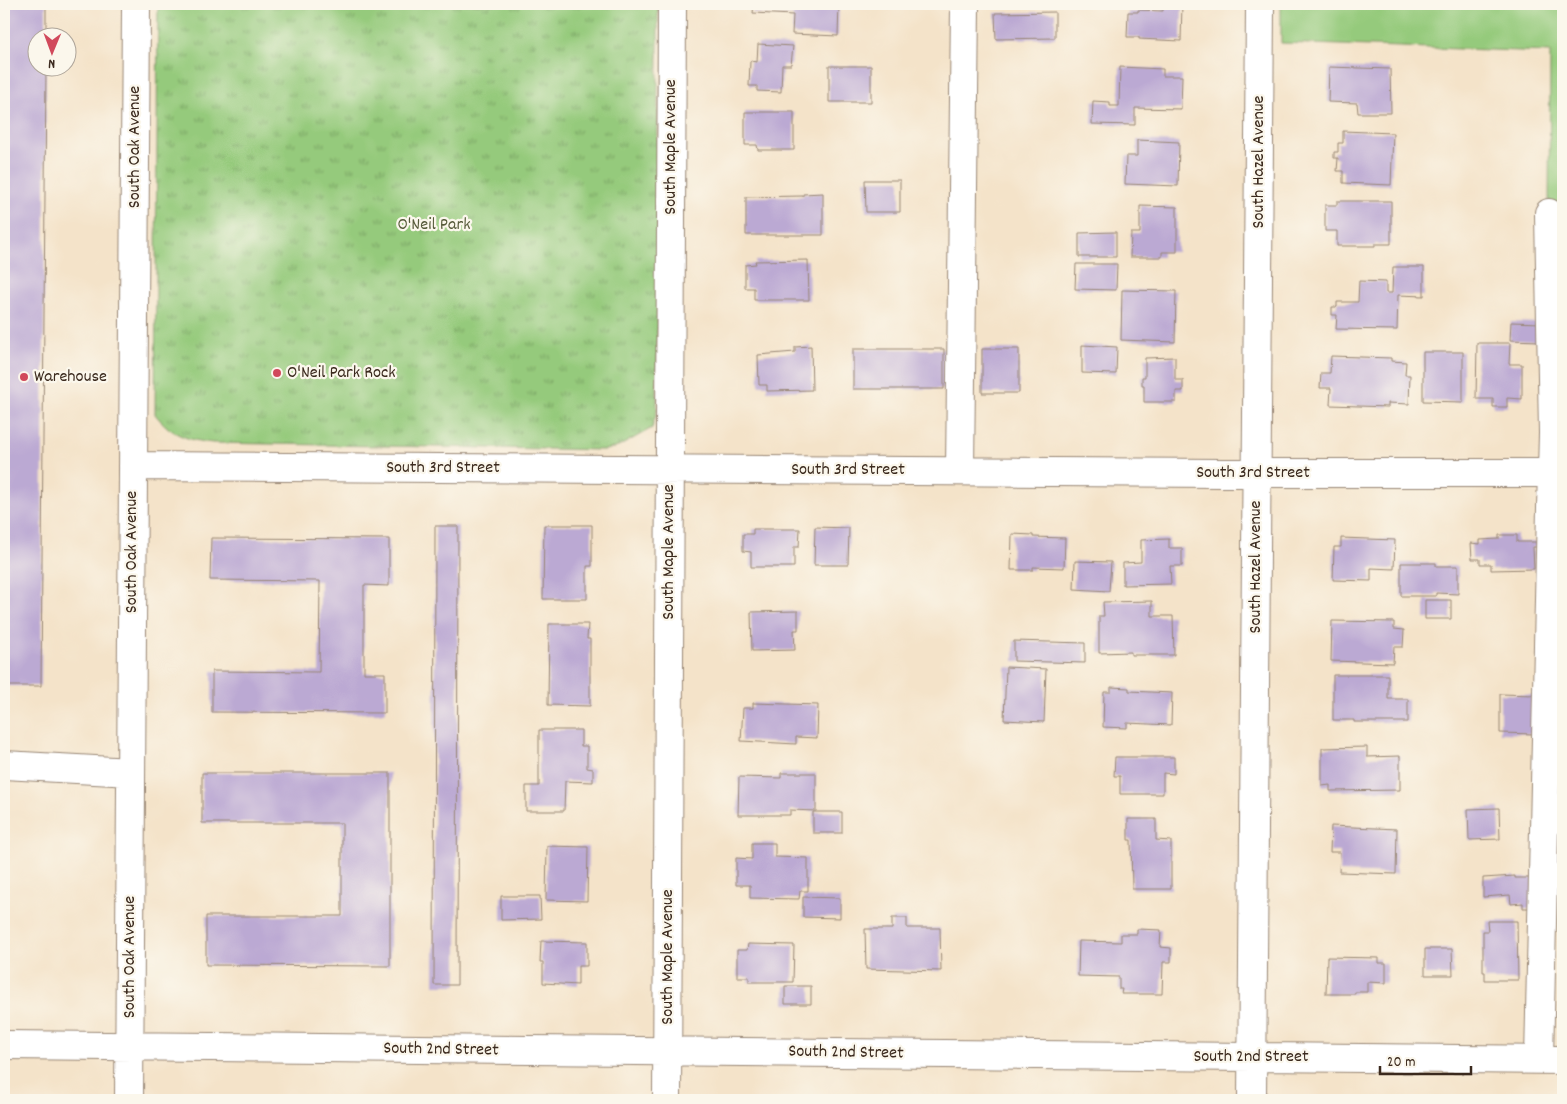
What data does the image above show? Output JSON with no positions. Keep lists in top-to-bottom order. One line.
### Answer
{"streets":{"street":["South Oak Avenue","South Maple Avenue","South Hazel Avenue","South 3rd Street","South 2nd Street"]},"crossings":[["South Oak Avenue","South 3rd Street"],["South Oak Avenue","South 2nd Street"],["South Maple Avenue","South 3rd Street"],["South Maple Avenue","South 2nd Street"],["South Hazel Avenue","South 3rd Street"],["South Hazel Avenue","South 2nd Street"]],"parks":["O'Neil Park"],"places":["O'Neil Park Rock","Warehouse"],"scale_bar":"20 m","north":"bottom"}
